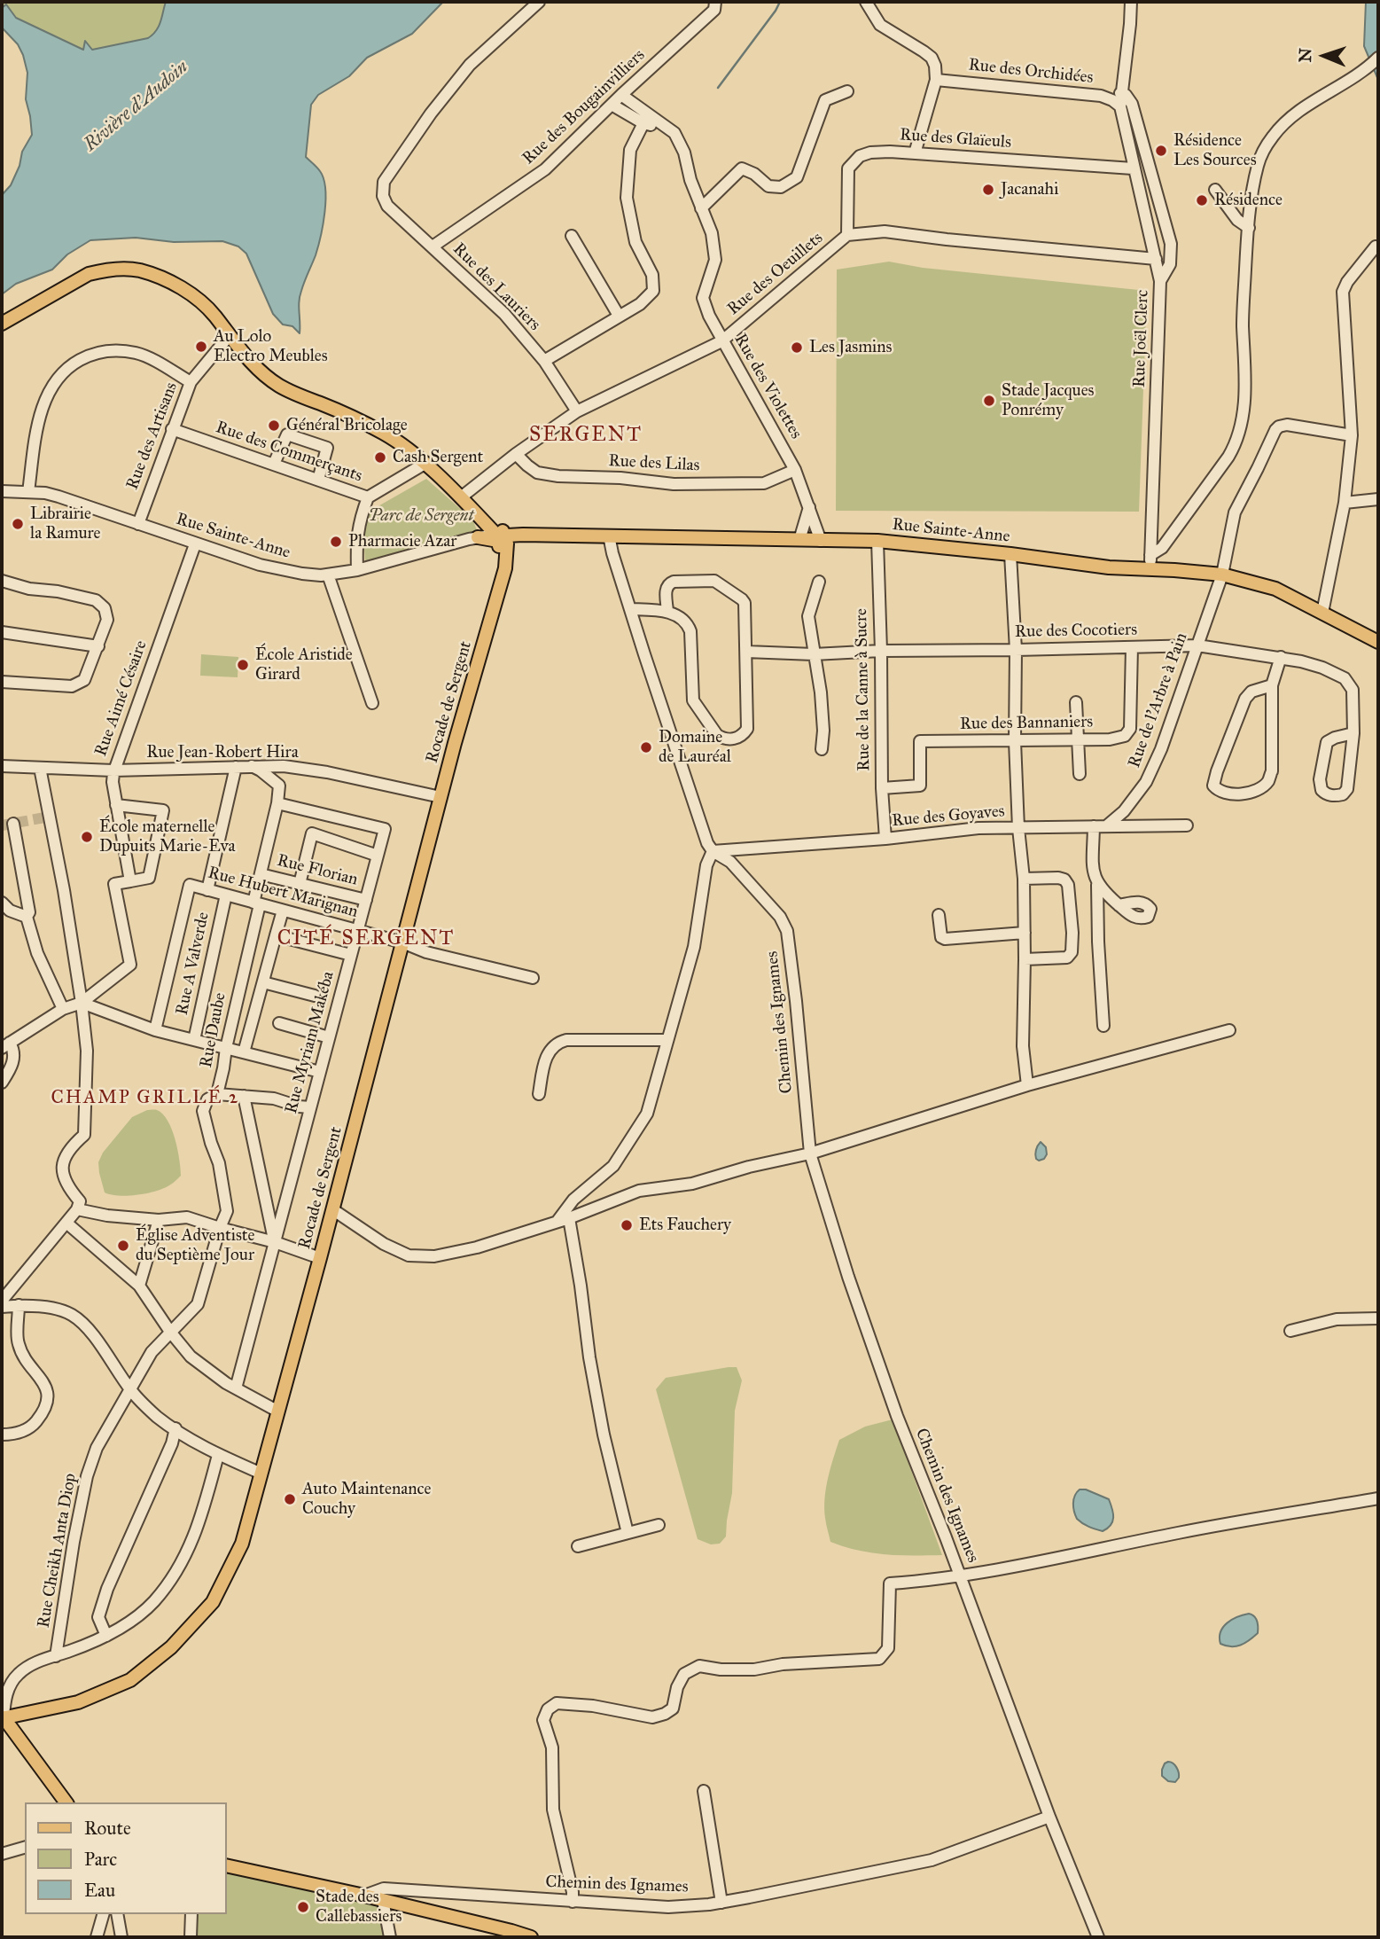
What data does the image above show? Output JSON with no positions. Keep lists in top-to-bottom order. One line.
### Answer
{"streets":{"main road":["Rue Sainte-Anne","Rocade de Sergent"],"street":["Rue des Orchidées","Rue des Bougainvilliers","Rue des Glaïeuls","Rue des Oeuillets","Rue des Lauriers","Rue Joël Clerc","Rue des Violettes","Rue des Artisans","Rue des Commerçants","Rue des Lilas","Rue des Cocotiers","Rue de la Canne à Sucre","Rue Aimé Césaire","Rue de l'Arbre à Pain","Rue des Bannaniers","Rue Jean-Robert Hira","Rue des Goyaves","Rue Florian","Rue Hubert Marignan","Rue A Valverde","Chemin des Ignames","Rue Daube","Rue Myriam Makéba","Rue Cheikh Anta Diop"]},"crossings":[["Rue des Orchidées","Rue Joël Clerc"],["Rue des Bougainvilliers","Rue des Lauriers"],["Rue des Bougainvilliers","Rue des Violettes"],["Rue des Glaïeuls","Rue des Oeuillets"],["Rue des Glaïeuls","Rue Joël Clerc"],["Rue des Oeuillets","Rue des Lauriers"],["Rue des Oeuillets","Rue Joël Clerc"],["Rue des Oeuillets","Rue des Violettes"],["Rue des Oeuillets","Rue des Lilas"],["Rue Joël Clerc","Rue Sainte-Anne"],["Rue des Violettes","Rue des Lilas"],["Rue des Violettes","Rue Sainte-Anne"],["Rue des Artisans","Rue des Commerçants"],["Rue des Artisans","Rue Sainte-Anne"],["Rue Sainte-Anne","Rue de la Canne à Sucre"],["Rue Sainte-Anne","Rue Aimé Césaire"],["Rue Sainte-Anne","Rue de l'Arbre à Pain"],["Rue Sainte-Anne","Rocade de Sergent"],["Rue Sainte-Anne","Chemin des Ignames"],["Rue des Cocotiers","Rue de la Canne à Sucre"],["Rue des Cocotiers","Rue de l'Arbre à Pain"],["Rue des Cocotiers","Rue des Bannaniers"],["Rue de la Canne à Sucre","Rue des Bannaniers"],["Rue de la Canne à Sucre","Rue des Goyaves"],["Rue Aimé Césaire","Rue Jean-Robert Hira"],["Rue de l'Arbre à Pain","Rue des Goyaves"],["Rocade de Sergent","Rue Jean-Robert Hira"],["Rocade de Sergent","Rue Hubert Marignan"],["Rue des Goyaves","Chemin des Ignames"],["Rue Florian","Rue Daube"],["Rue Florian","Rue Myriam Makéba"],["Rue Hubert Marignan","Rue A Valverde"],["Rue Hubert Marignan","Rue Daube"],["Rue Hubert Marignan","Rue Myriam Makéba"],["Rue Daube","Rue Myriam Makéba"],["Rue Daube","Rue Cheikh Anta Diop"]],"districts":["SERGENT","CITÉ SERGENT","CHAMP GRILLÉ 2"],"water":["Rivière d'Audoin"],"parks":["Parc de Sergent"],"places":["Résidence Les Sources","Jacanahi","Résidence","Au Lolo Electro Meubles","Les Jasmins","Stade Jacques Ponrémy","Général Bricolage","Cash Sergent","Librairie la Ramure","Pharmacie Azar","École Aristide Girard","Domaine de Lauréal","École maternelle Dupuits Marie-Eva","Ets Fauchery","Église Adventiste du Septième Jour","Auto Maintenance Couchy","Stade des Callebassiers"],"legend":["Route","Parc","Eau"],"north":"left"}
